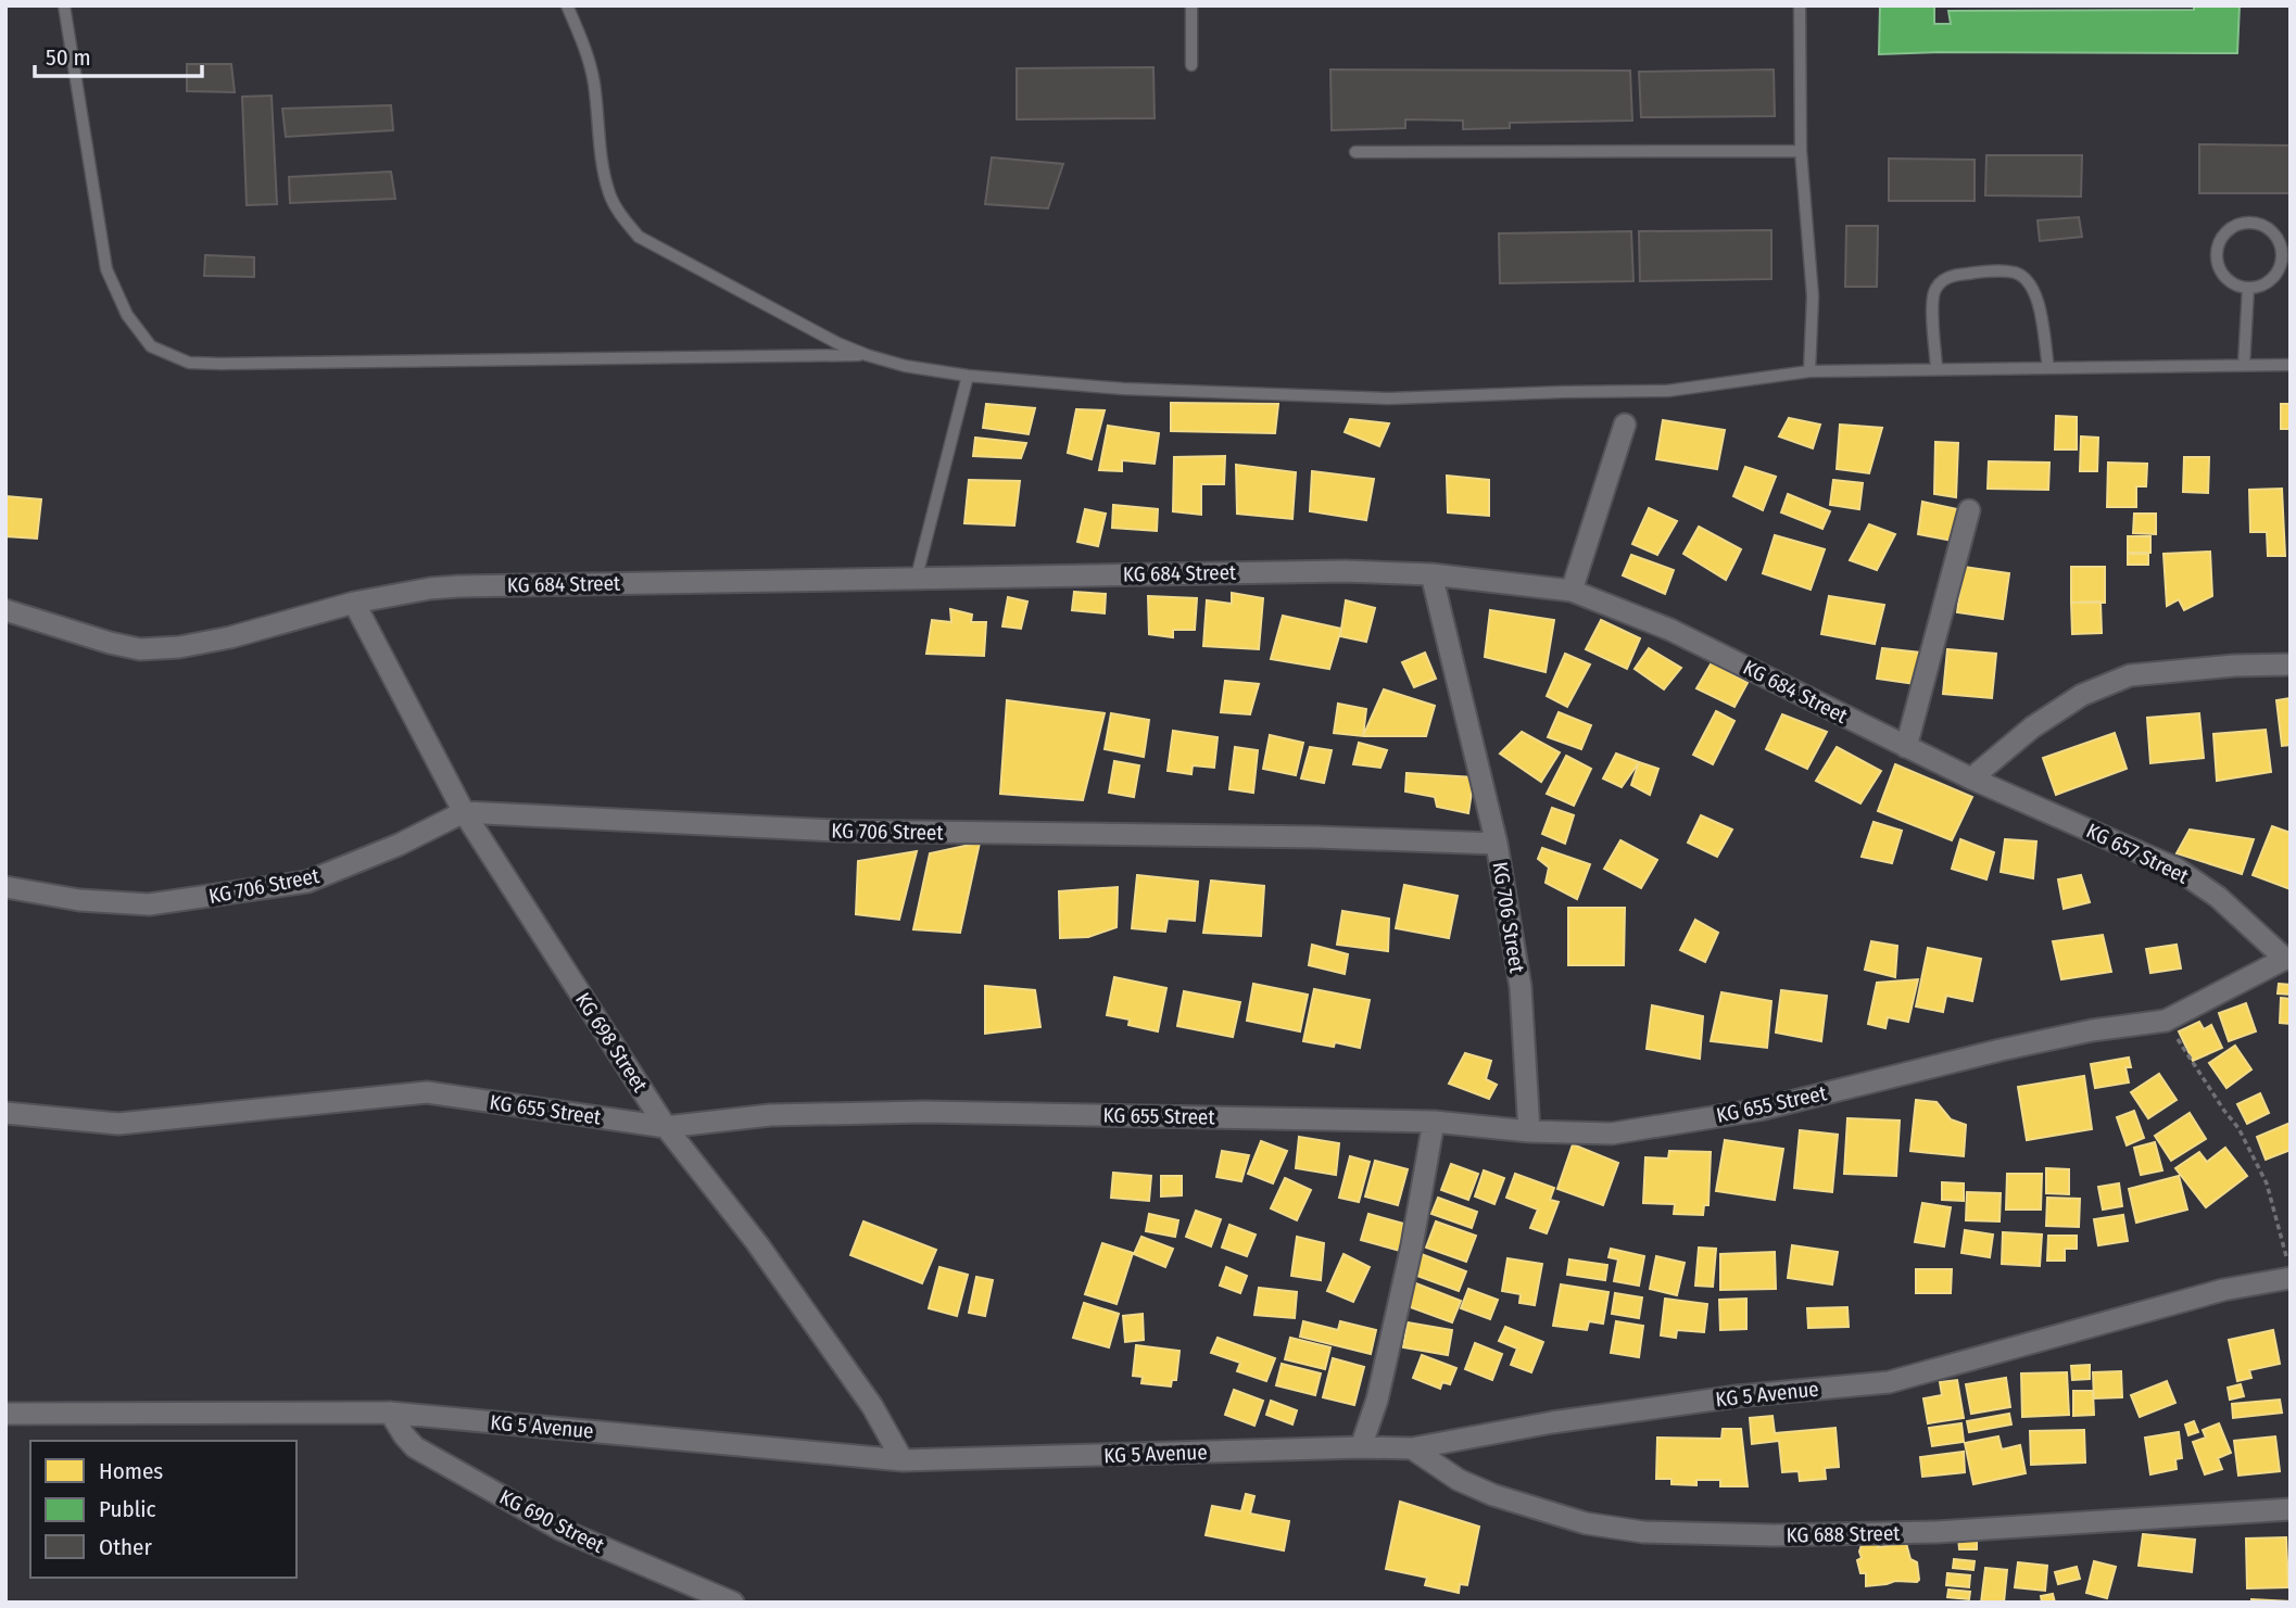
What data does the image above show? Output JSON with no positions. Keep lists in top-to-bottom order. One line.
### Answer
{"streets":{"street":["KG 684 Street","KG 706 Street","KG 657 Street","KG 698 Street","KG 655 Street","KG 5 Avenue","KG 690 Street","KG 688 Street"]},"crossings":[["KG 684 Street","KG 657 Street"],["KG 684 Street","KG 698 Street"],["KG 706 Street","KG 698 Street"],["KG 706 Street","KG 655 Street"],["KG 657 Street","KG 655 Street"],["KG 698 Street","KG 655 Street"],["KG 698 Street","KG 5 Avenue"],["KG 5 Avenue","KG 690 Street"],["KG 5 Avenue","KG 688 Street"]],"legend":["Homes","Public","Other"],"scale_bar":"50 m"}
